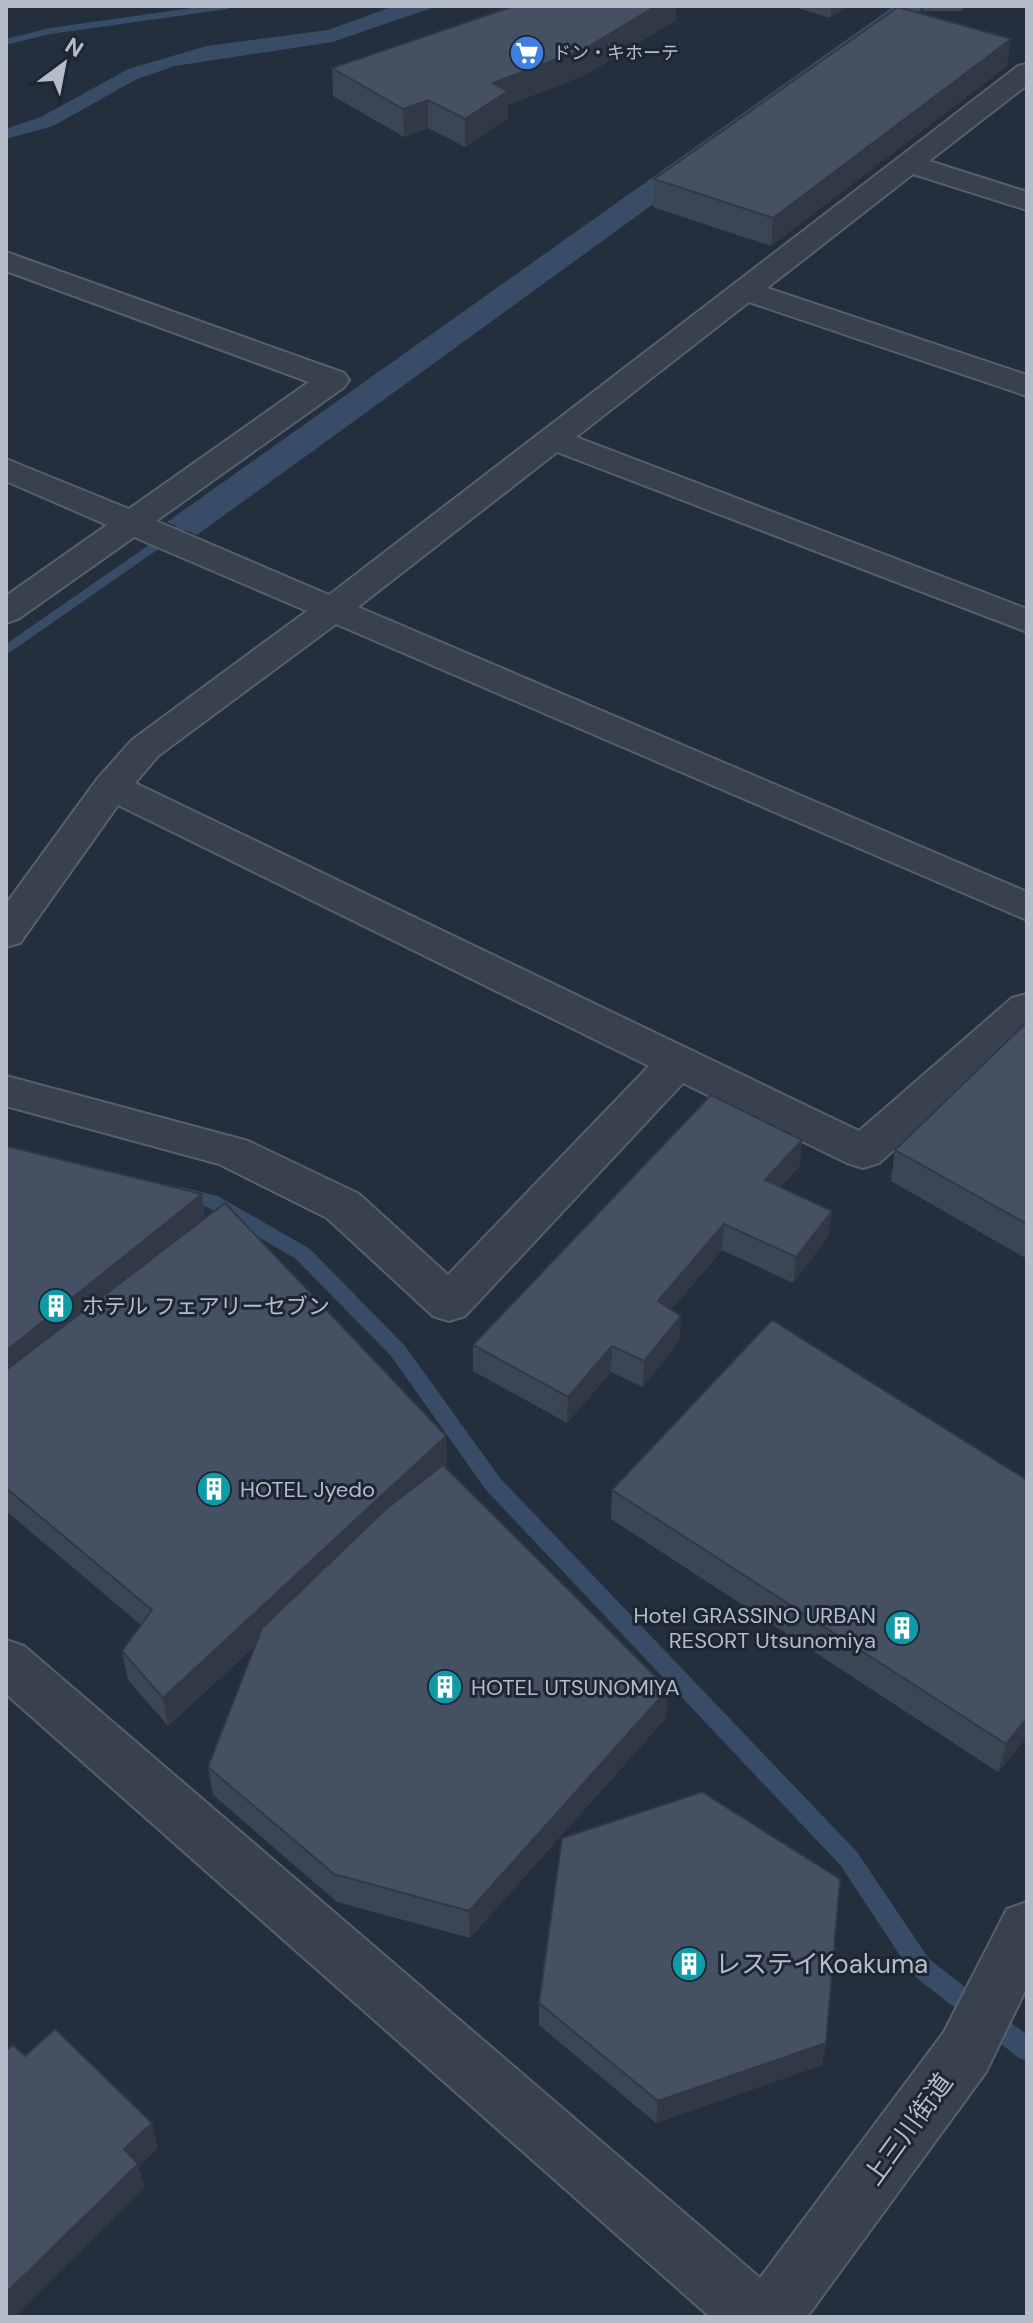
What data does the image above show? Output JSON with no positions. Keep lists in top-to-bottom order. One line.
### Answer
{"streets":{"street":["上三川街道"]},"places":{"supermarket":["ドン・キホーテ"],"building":["ホテル フェアリーセブン","HOTEL Jyedo","Hotel GRASSINO URBAN RESORT Utsunomiya","HOTEL UTSUNOMIYA","レステイKoakuma"]},"north":"top right"}
